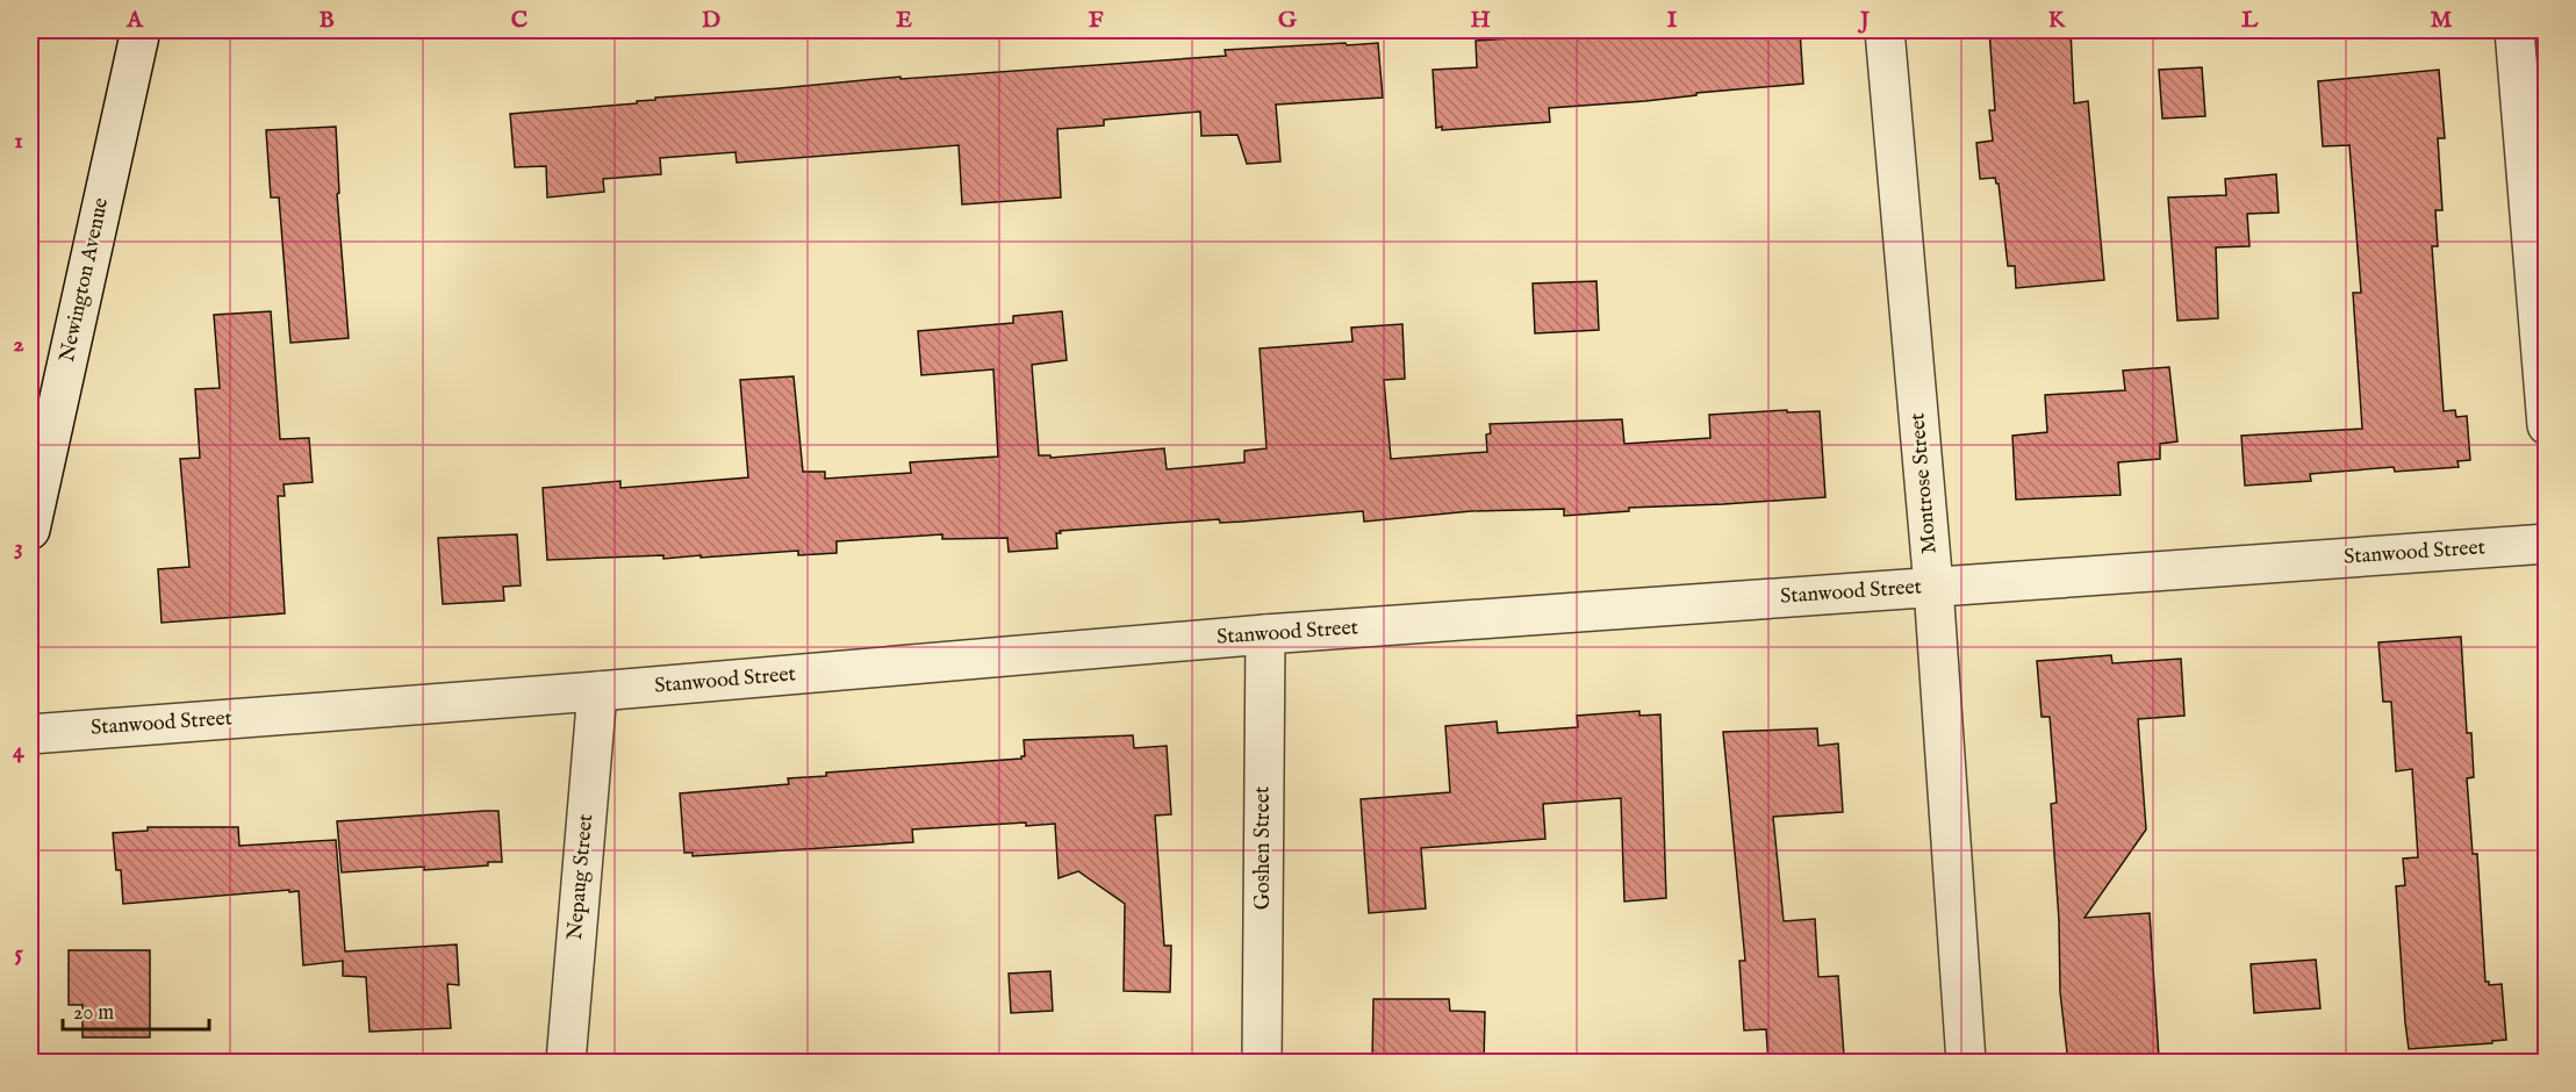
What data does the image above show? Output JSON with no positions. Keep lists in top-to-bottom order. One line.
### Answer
{"streets":{"street":["Newington Avenue","Montrose Street","Stanwood Street","Goshen Street","Nepaug Street"]},"crossings":[["Montrose Street","Stanwood Street"],["Stanwood Street","Goshen Street"],["Stanwood Street","Nepaug Street"]],"scale_bar":"20 m","grid":{"columns":["A","B","C","D","E","F","G","H","I","J","K","L","M"],"rows":["1","2","3","4","5"]}}
